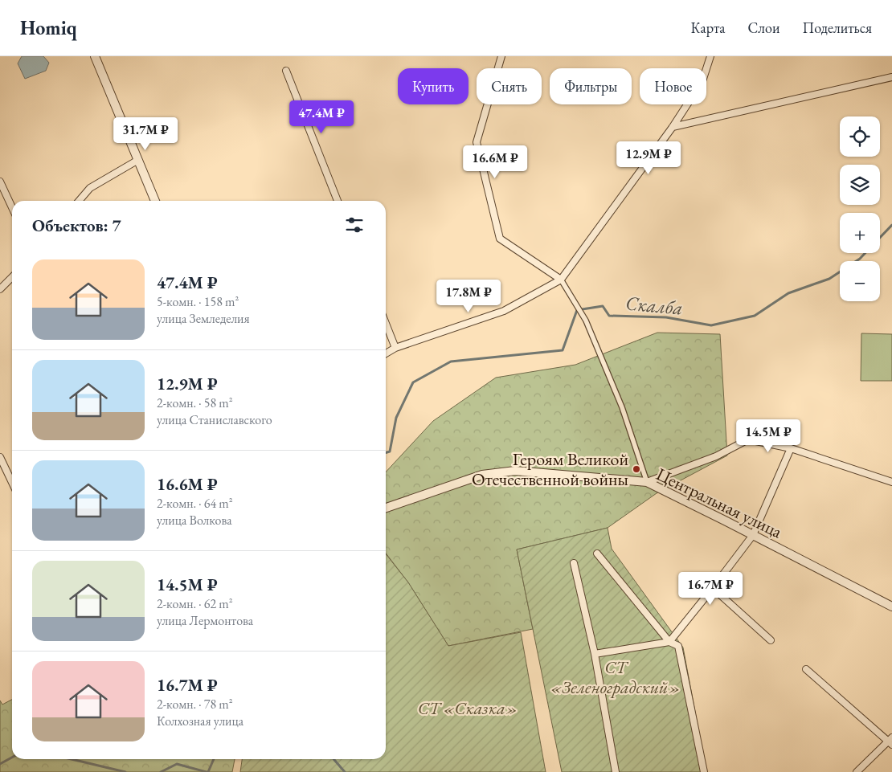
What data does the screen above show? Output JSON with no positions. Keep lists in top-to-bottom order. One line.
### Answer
{"streets":{"street":["Центральная улица"]},"water":["Скалба"],"parks":["СТ «Зеленоградский»","СТ «Сказка»"],"places":["Героям Великой Отечественной войны"],"page":{"header":"Homiq","nav":["Карта","Слои","Поделиться"],"chip":["Купить","Снять","Фильтры","Новое"],"price":["47.4M ₽","31.7M ₽","12.9M ₽","16.6M ₽","17.8M ₽","14.5M ₽","16.7M ₽"],"map_buttons":["+","−"],"heading":"Объектов: 7","list":[{"name":"47.4M ₽","note":"5-комн. · 158 m² · улица Земледелия"},{"name":"12.9M ₽","note":"2-комн. · 58 m² · улица Станиславского"},{"name":"16.6M ₽","note":"2-комн. · 64 m² · улица Волкова"},{"name":"14.5M ₽","note":"2-комн. · 62 m² · улица Лермонтова"},{"name":"16.7M ₽","note":"2-комн. · 78 m² · Колхозная улица"}]}}
